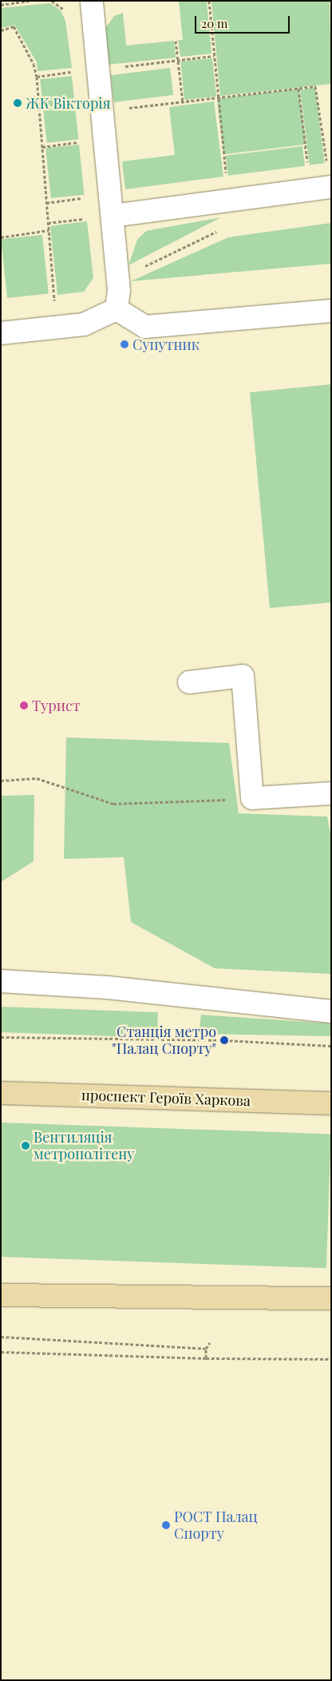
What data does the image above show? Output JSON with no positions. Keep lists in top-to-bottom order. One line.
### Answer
{"streets":{"main road":["проспект Героїв Харкова"]},"places":["ЖК Вікторія","Супутник","Турист","Станція метро \"Палац Спорту\"","Вентиляція метрополітену","РОСТ Палац Спорту"],"scale_bar":"20 m"}
